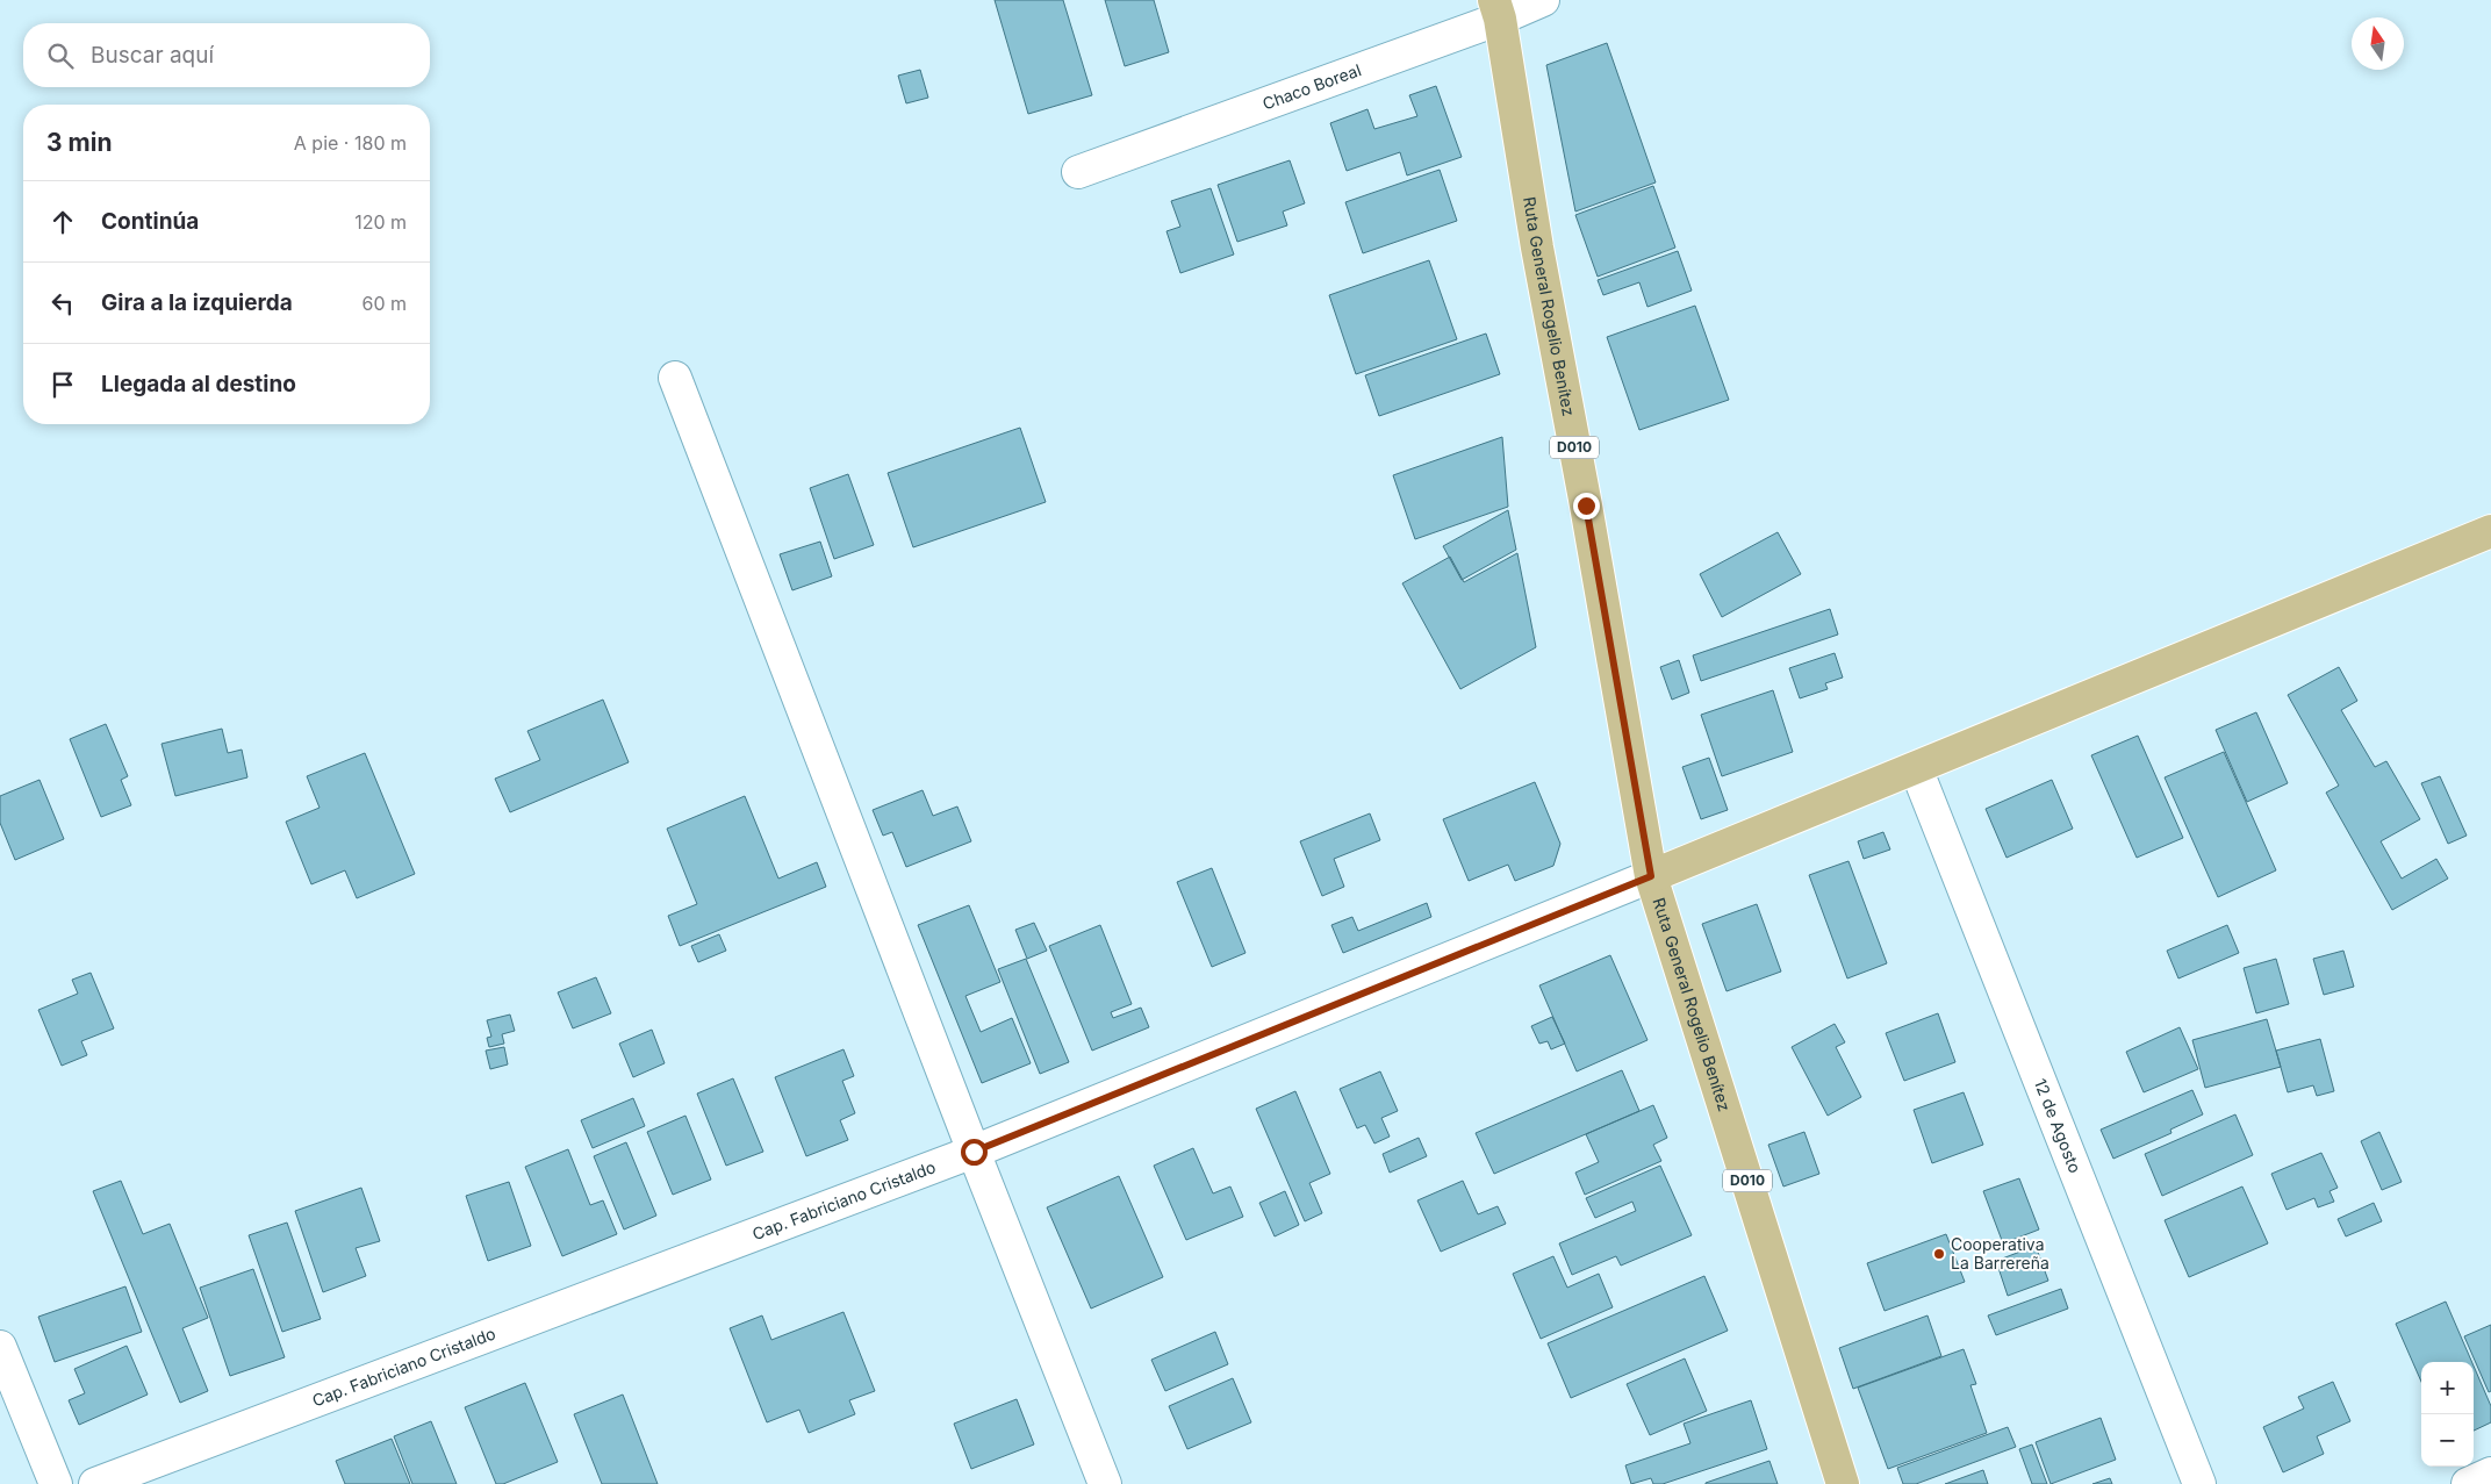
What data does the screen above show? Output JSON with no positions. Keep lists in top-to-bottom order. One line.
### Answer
{"streets":{"main road":["Ruta General Rogelio Benítez","D010"],"street":["Chaco Boreal","12 de Agosto","Cap. Fabriciano Cristaldo"]},"crossings":[["Chaco Boreal","Ruta General Rogelio Benítez"],["Ruta General Rogelio Benítez","Cap. Fabriciano Cristaldo"]],"places":["Cooperativa La Barrereña"],"north":"top","page":{"search":"Buscar aquí","heading":["3 min","A pie · 180 m"],"list":[["Continúa","120 m"],["Gira a la izquierda","60 m"],"Llegada al destino"],"map_buttons":["+","−"]}}
